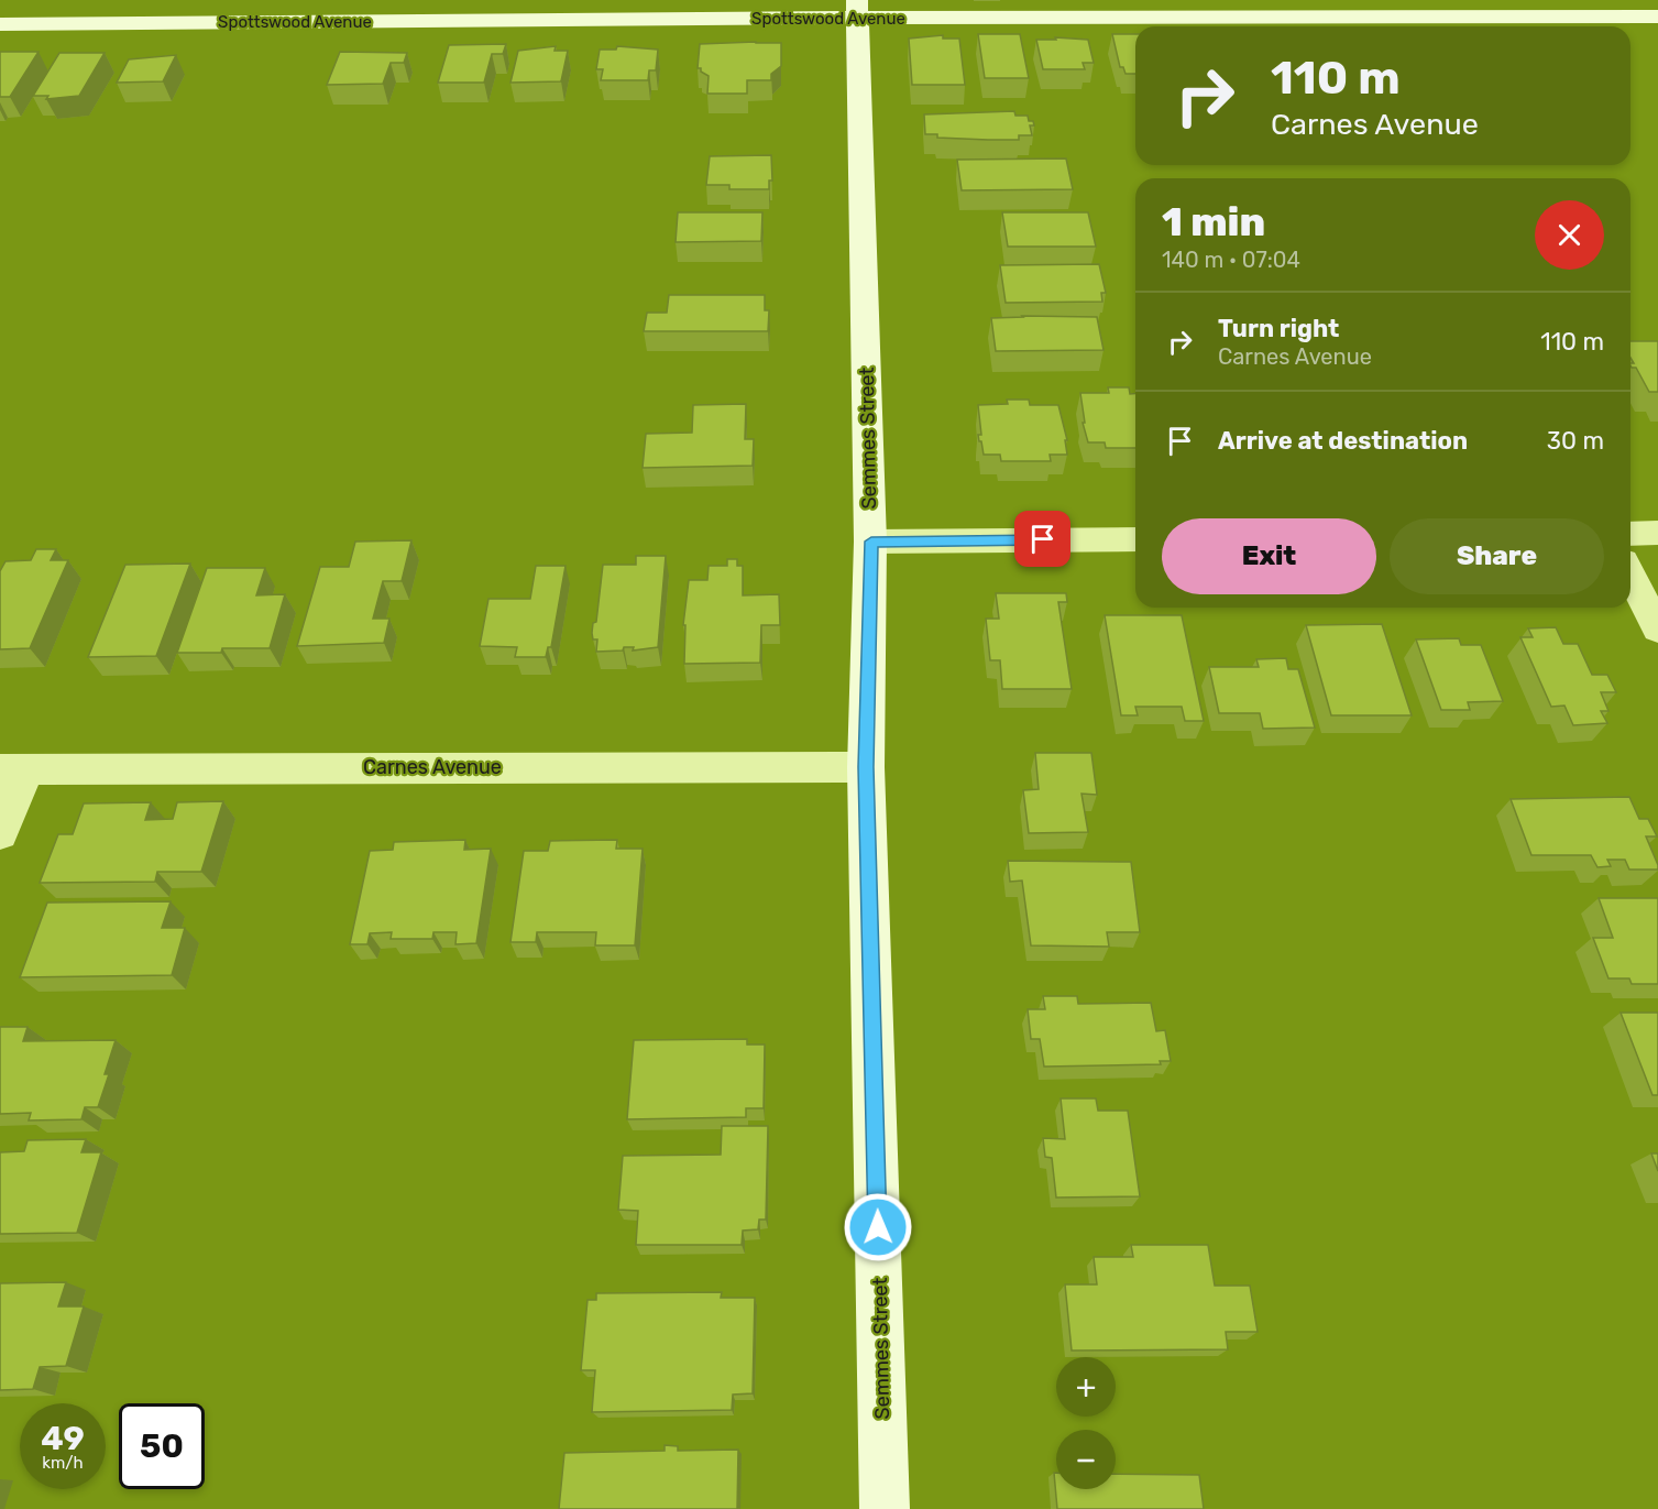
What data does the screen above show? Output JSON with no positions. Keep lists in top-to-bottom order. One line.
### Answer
{"streets":{"street":["Spottswood Avenue","Semmes Street","Carnes Avenue"]},"crossings":[["Spottswood Avenue","Semmes Street"],["Semmes Street","Carnes Avenue"]],"page":{"turn":["110 m","Carnes Avenue"],"heading":["1 min","140 m · 07:04"],"list":[{"name":"Turn right","note":"Carnes Avenue","value":"110 m"},{"name":"Arrive at destination","value":"30 m"}],"buttons":["Exit","Share"],"map_buttons":["+","−"],"speed":"49 km/h","limit":"50"}}
